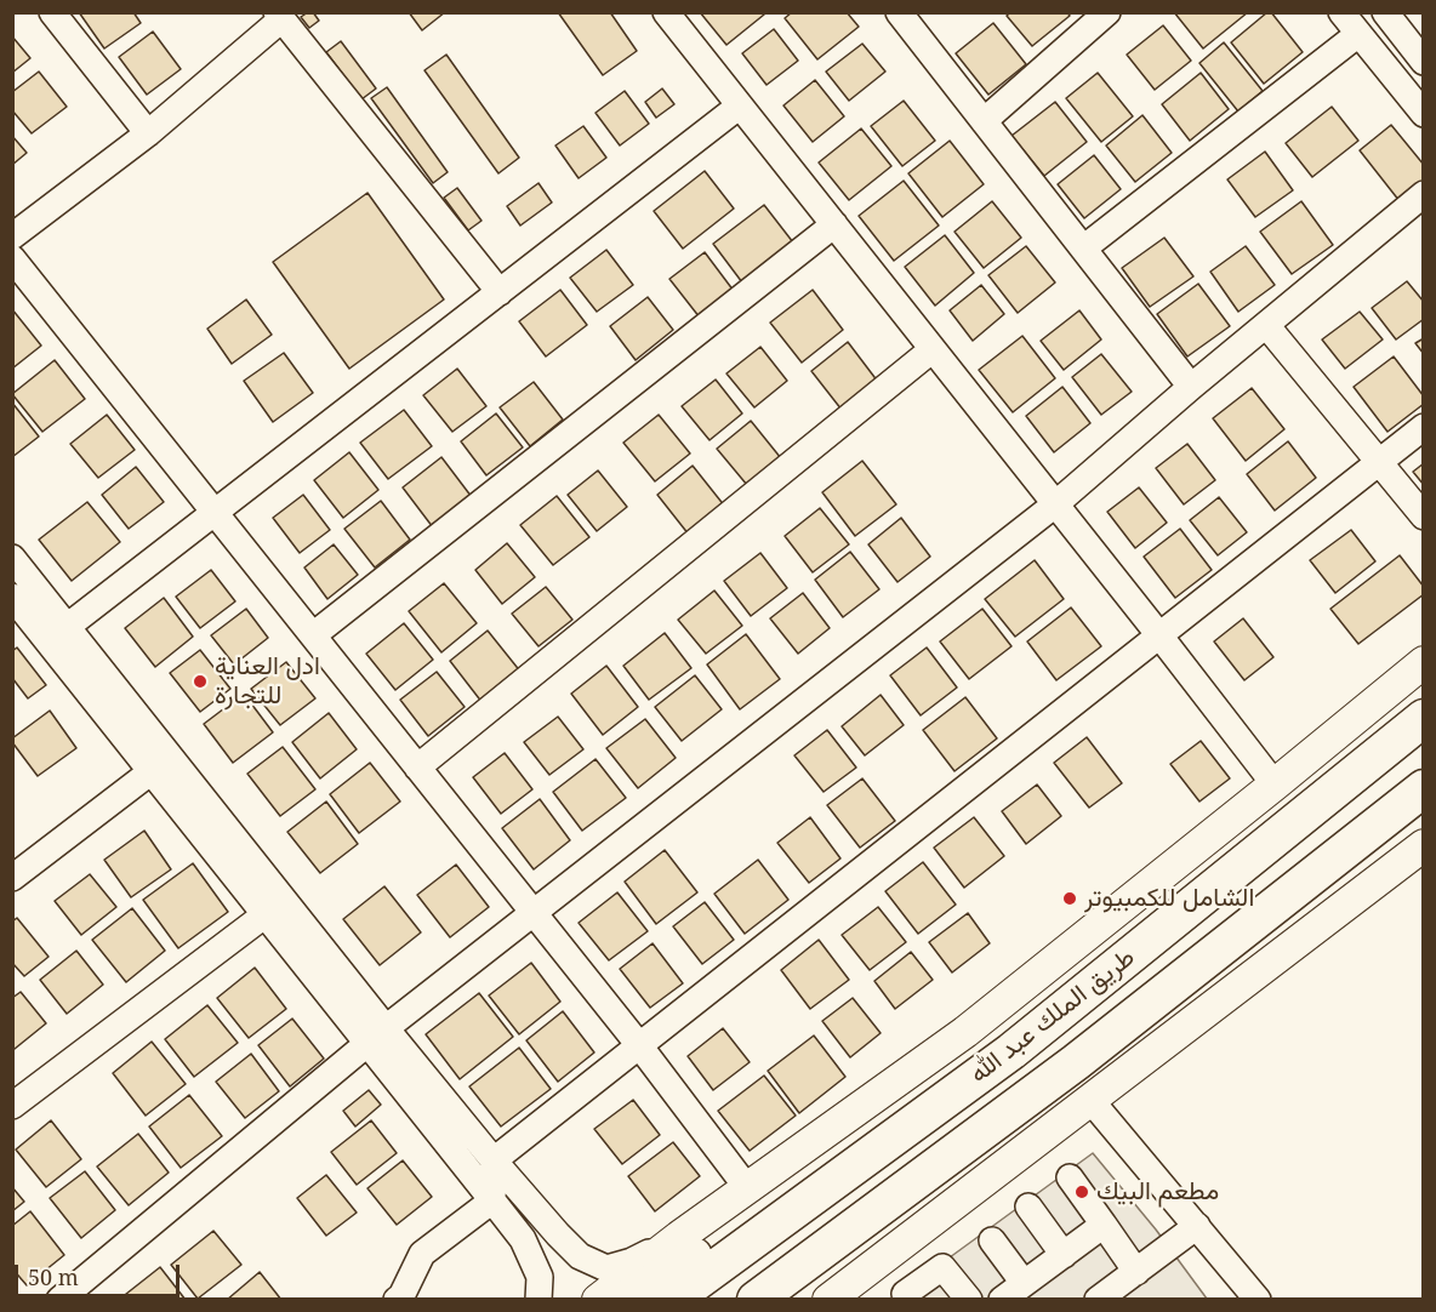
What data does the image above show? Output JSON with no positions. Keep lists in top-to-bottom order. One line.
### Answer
{"streets":{"highway":["طريق الملك عبد الله"]},"places":["ادل العناية للتجارة","الشامل للكمبيوتر","مطعم البيك"],"scale_bar":"50 m"}
